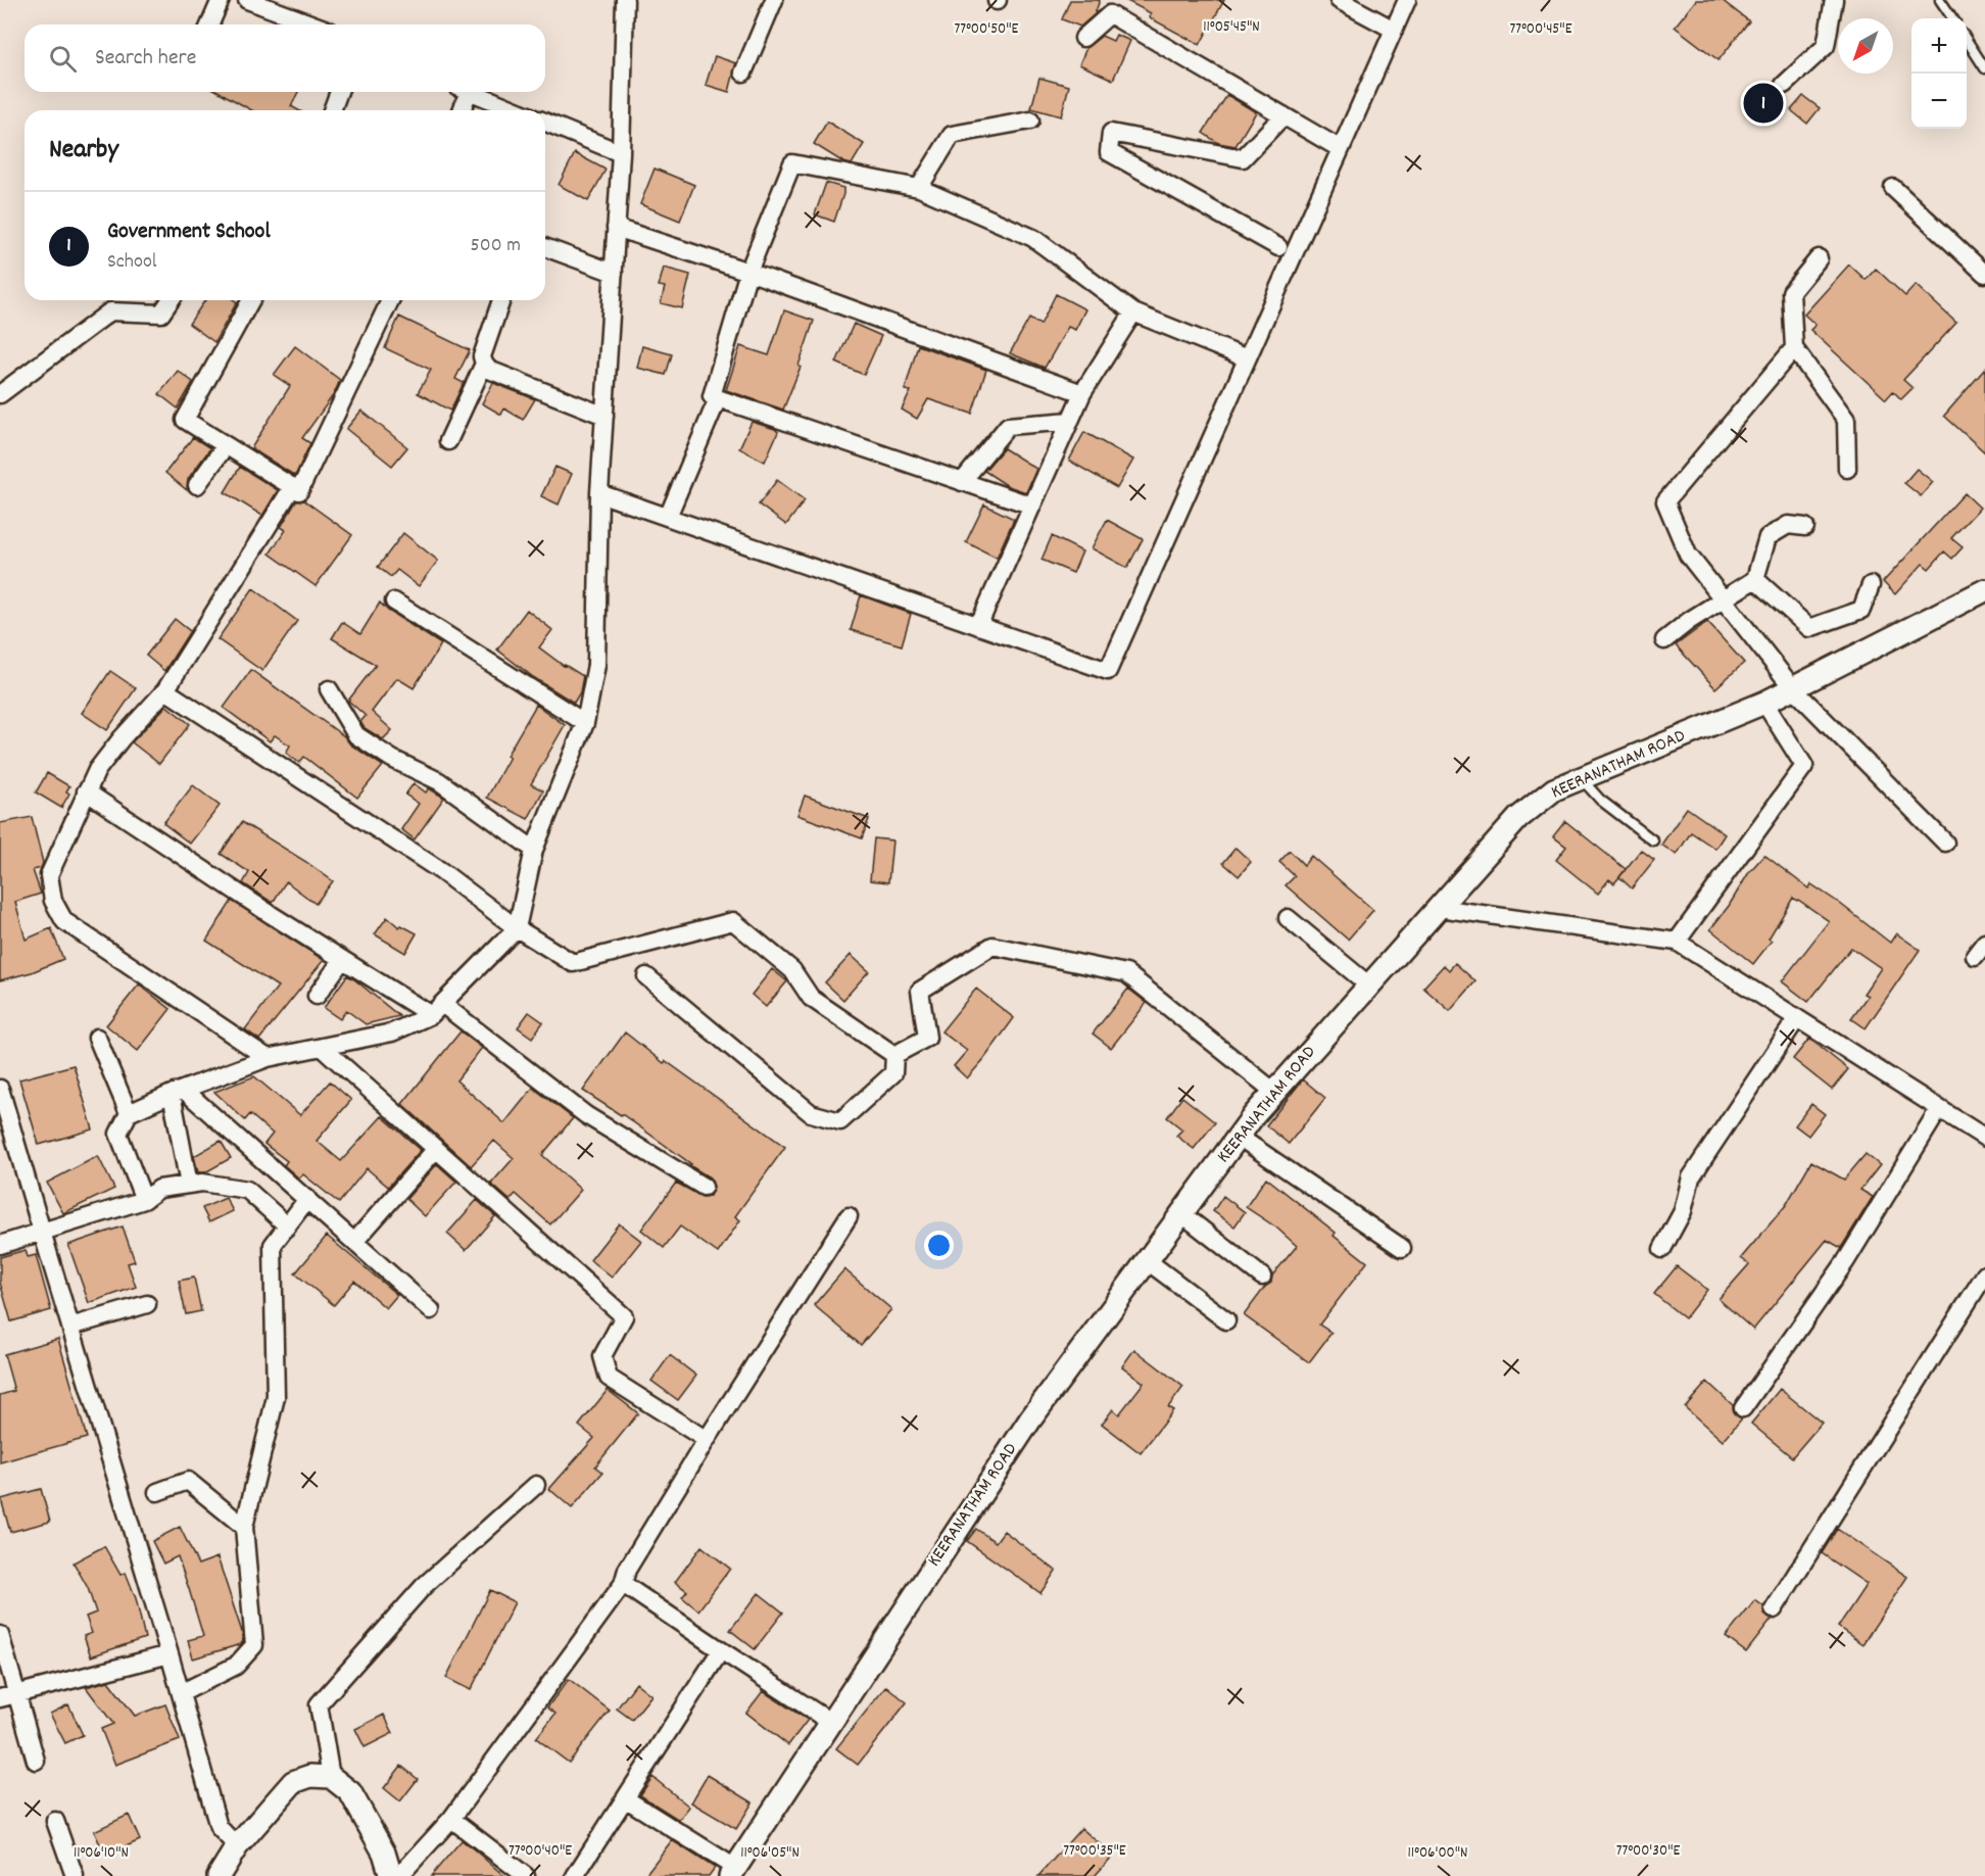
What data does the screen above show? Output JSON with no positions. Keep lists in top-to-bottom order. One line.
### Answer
{"streets":{"street":["KEERANATHAM ROAD"]},"north":"bottom left","page":{"map_buttons":["+","−"],"search":"Search here","pins":"1","heading":"Nearby","list":[{"mark":"1","name":"Government School","note":"School","value":"500 m"}]},"coordinates":["11°05'45\"N","77°00'50\"E","77°00'45\"E","77°00'40\"E","77°00'35\"E","77°00'30\"E","11°06'10\"N","11°06'05\"N","11°06'00\"N"]}
